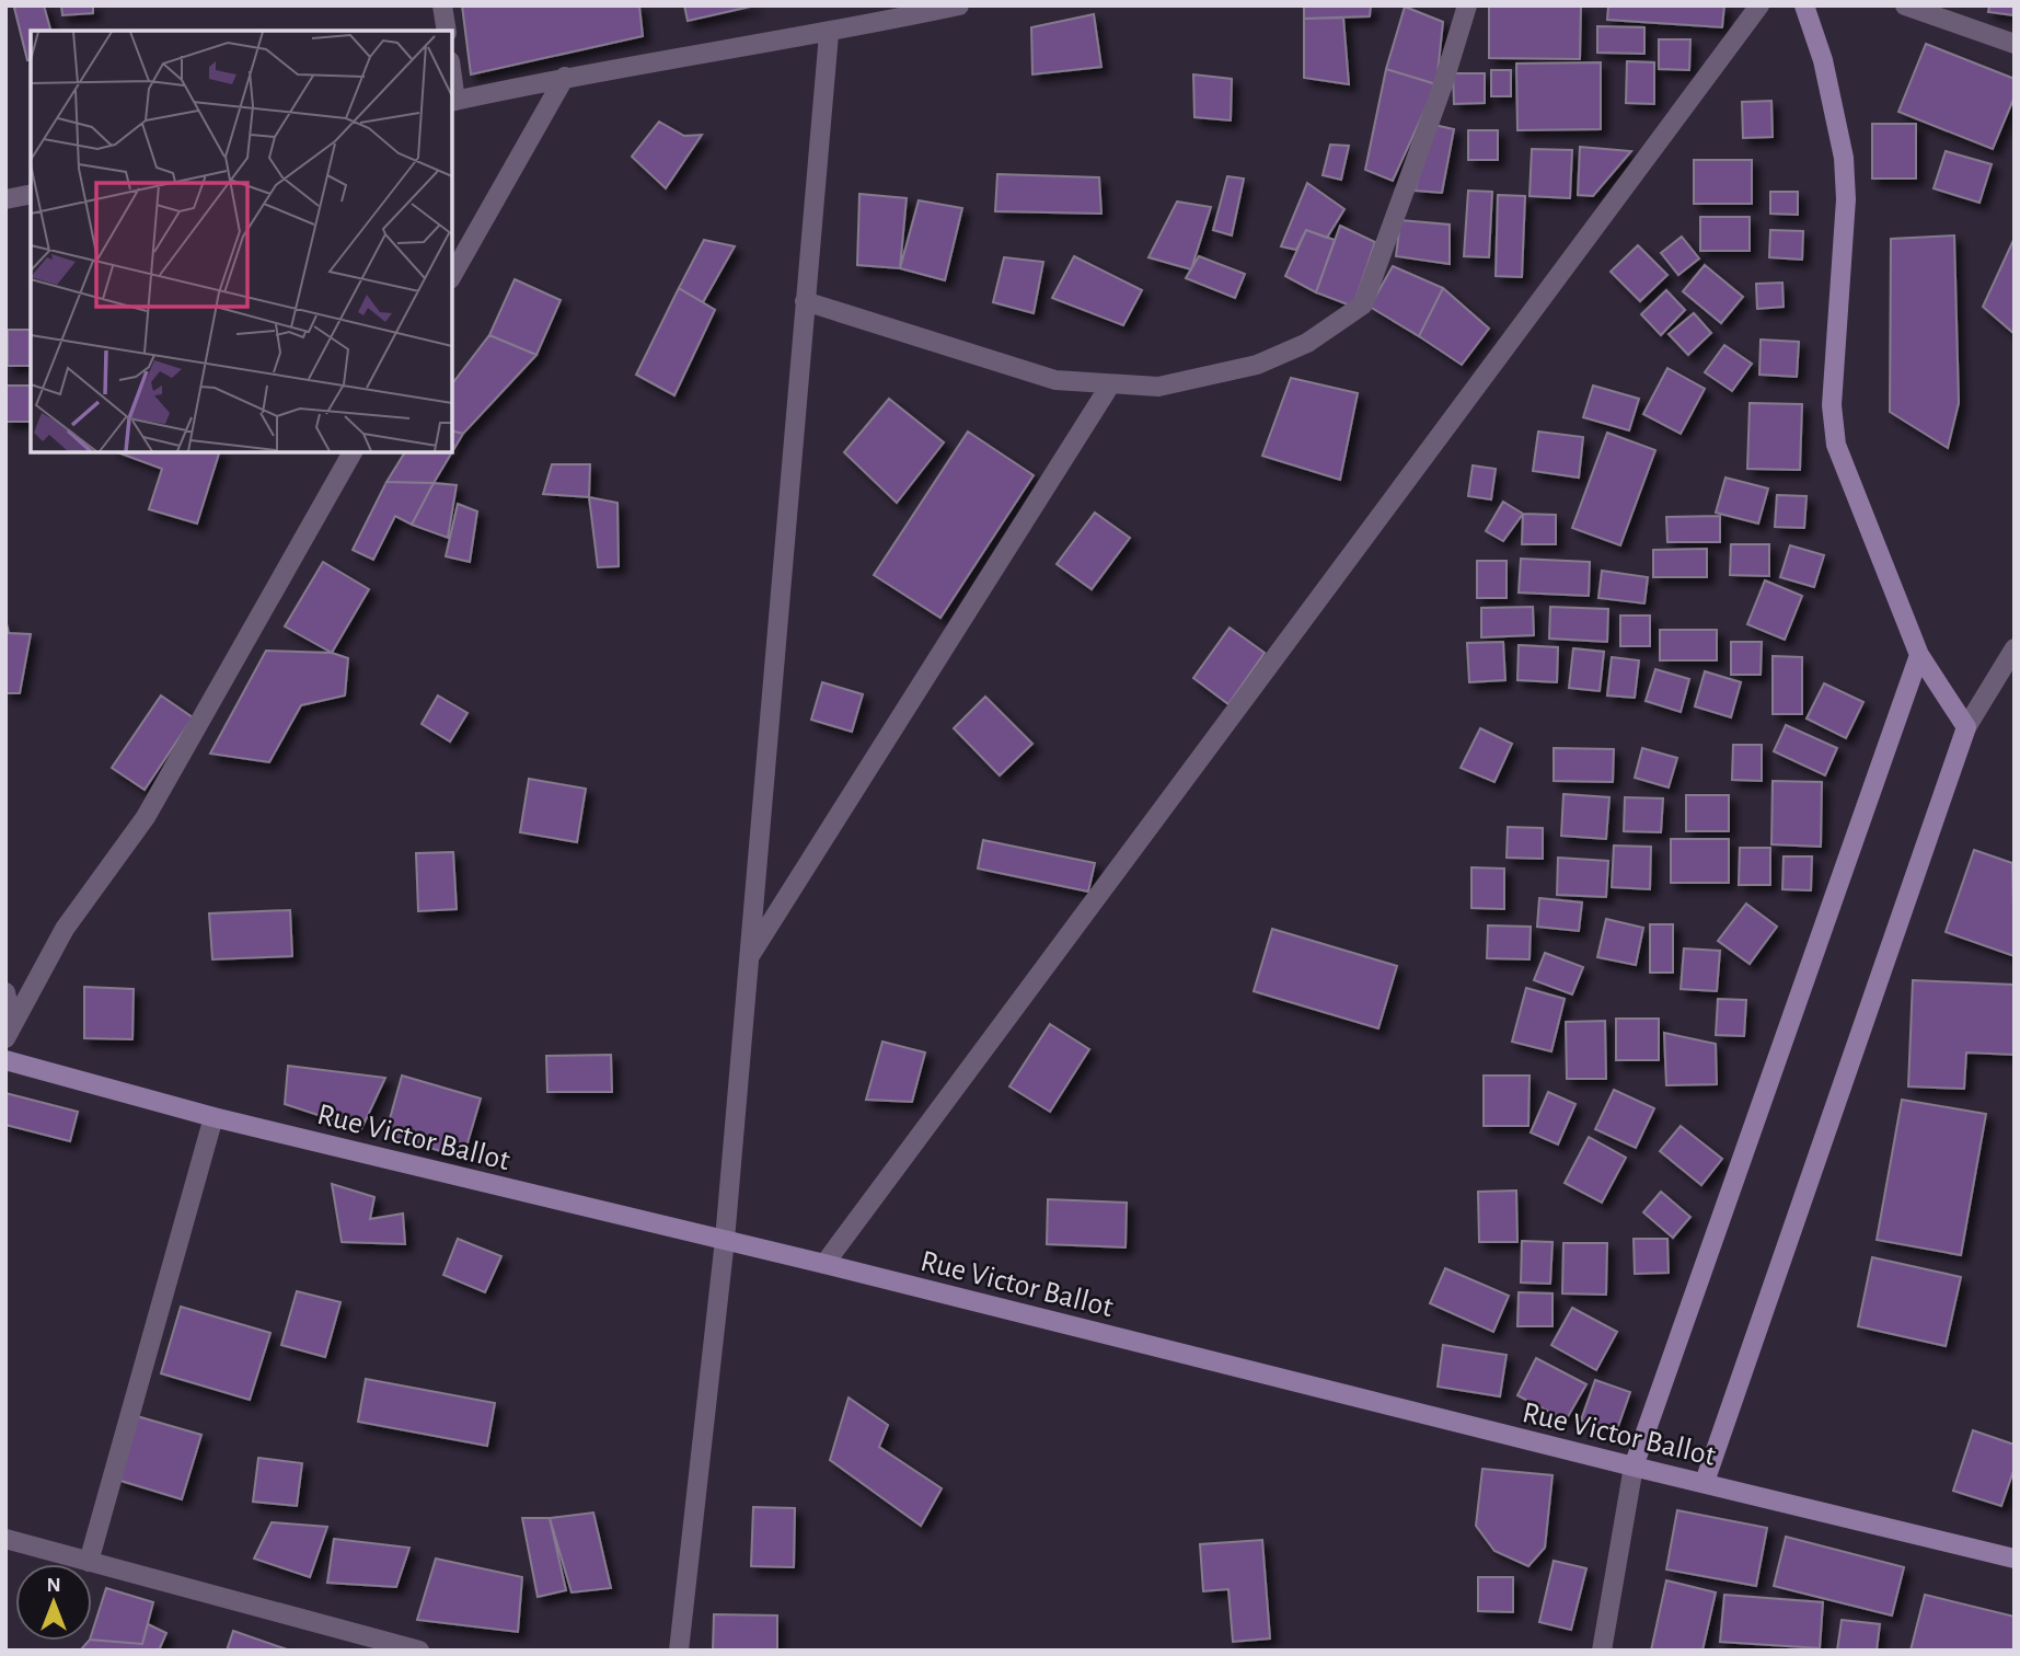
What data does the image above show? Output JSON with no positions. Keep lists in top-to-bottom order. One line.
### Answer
{"streets":{"street":["Rue Victor Ballot"]},"north":"top"}
